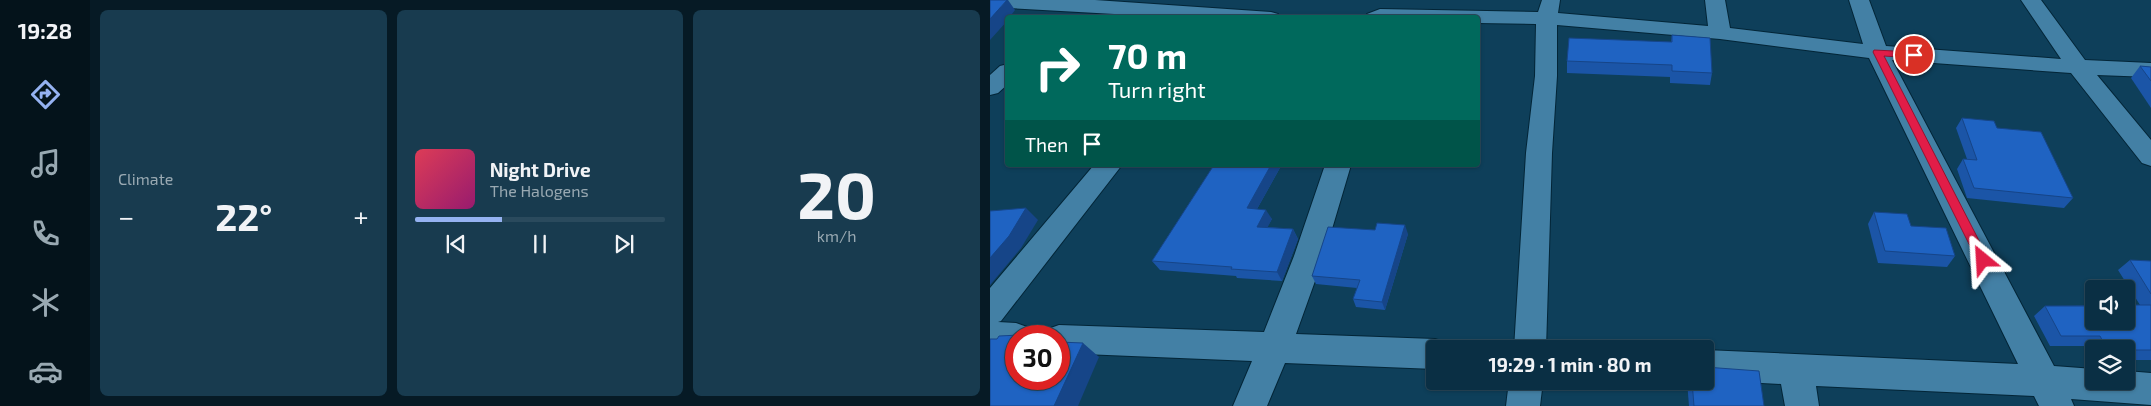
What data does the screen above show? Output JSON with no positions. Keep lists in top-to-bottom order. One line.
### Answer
{"page":{"tabs":"19:28","tile":["Climate",["20","km/h"]],"turn":["70 m","Turn right"],"then":"Then","song":["Night Drive","The Halogens"],"heat":["−","22°","+"],"limit":"30","trip":"19:29 · 1 min · 80 m"}}
